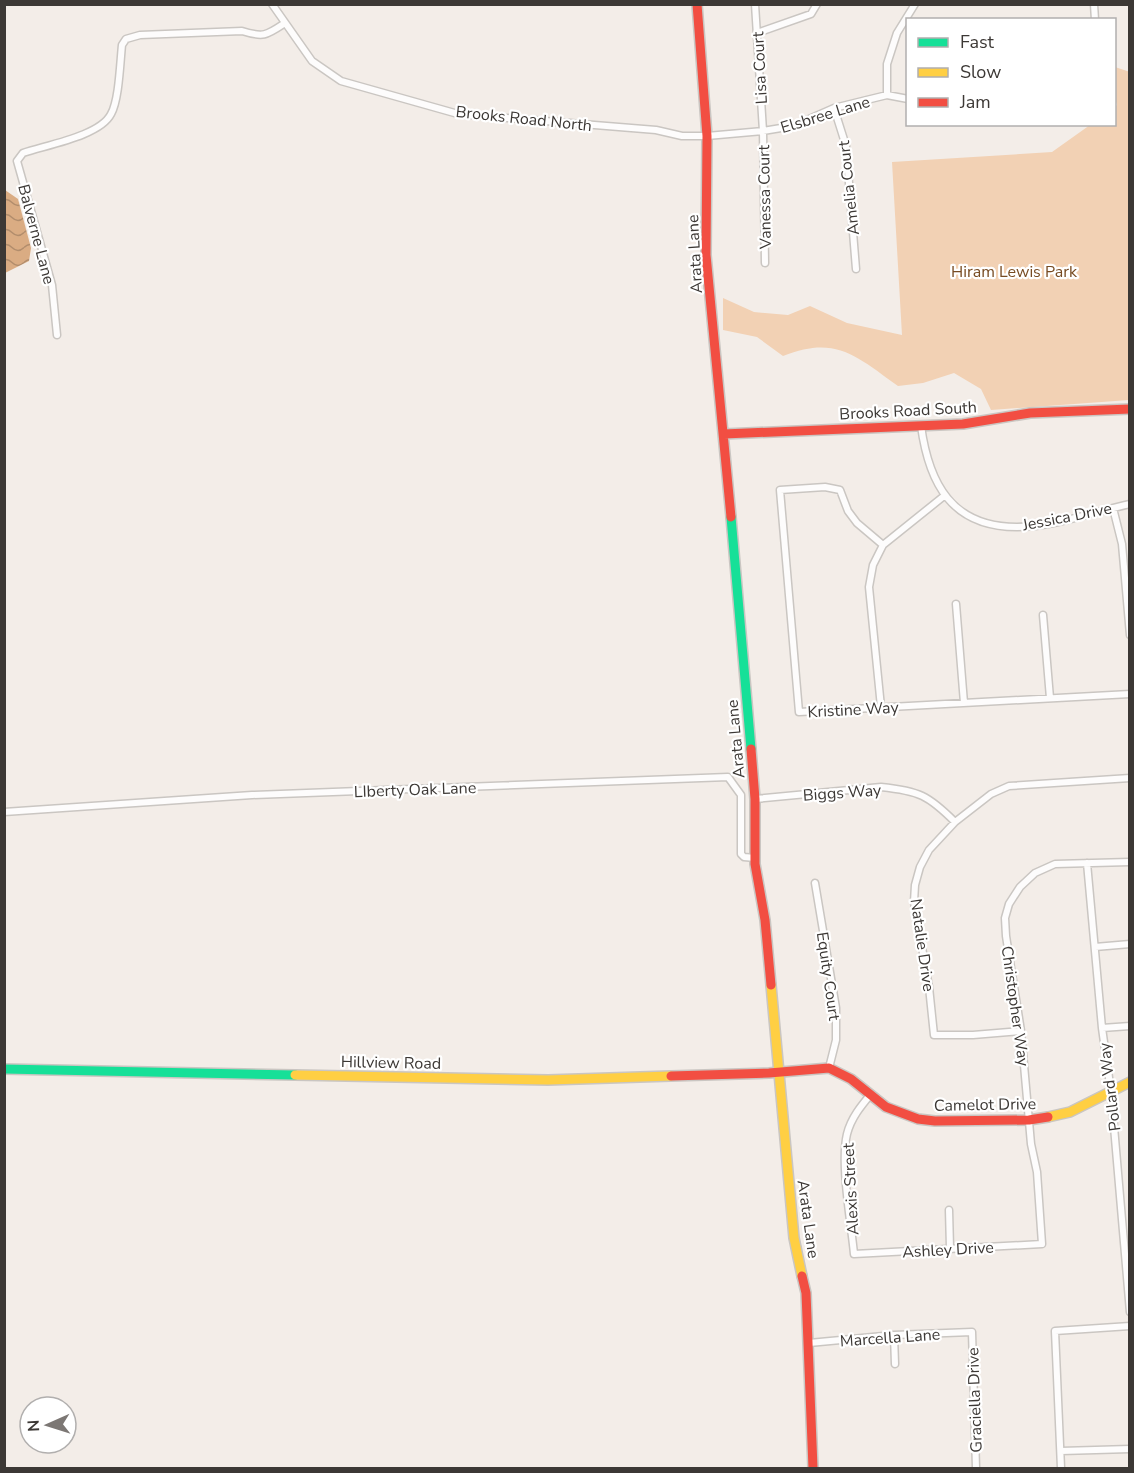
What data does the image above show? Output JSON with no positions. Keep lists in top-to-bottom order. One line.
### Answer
{"streets":{"street":["Lisa Court","Elsbree Lane","Brooks Road North","Amelia Court","Vanessa Court","Balverne Lane","Arata Lane","Brooks Road South","Jessica Drive","Kristine Way","LIberty Oak Lane","Biggs Way","Natalie Drive","Equity Court","Christopher Way","Hillview Road","Pollard Way","Camelot Drive","Alexis Street","Ashley Drive","Marcella Lane","Graciella Drive"]},"crossings":[["Lisa Court","Elsbree Lane"],["Lisa Court","Vanessa Court"],["Elsbree Lane","Brooks Road North"],["Elsbree Lane","Amelia Court"],["Elsbree Lane","Vanessa Court"],["Elsbree Lane","Arata Lane"],["Brooks Road North","Balverne Lane"],["Brooks Road North","Arata Lane"],["Arata Lane","Brooks Road South"],["Arata Lane","LIberty Oak Lane"],["Arata Lane","Biggs Way"],["Arata Lane","Hillview Road"],["Arata Lane","Marcella Lane"],["Brooks Road South","Jessica Drive"],["Biggs Way","Natalie Drive"],["Natalie Drive","Christopher Way"],["Equity Court","Camelot Drive"],["Christopher Way","Pollard Way"],["Christopher Way","Camelot Drive"],["Christopher Way","Ashley Drive"],["Pollard Way","Camelot Drive"],["Camelot Drive","Alexis Street"],["Alexis Street","Ashley Drive"],["Marcella Lane","Graciella Drive"]],"parks":["Hiram Lewis Park"],"legend":["Fast","Slow","Jam"],"north":"left"}
